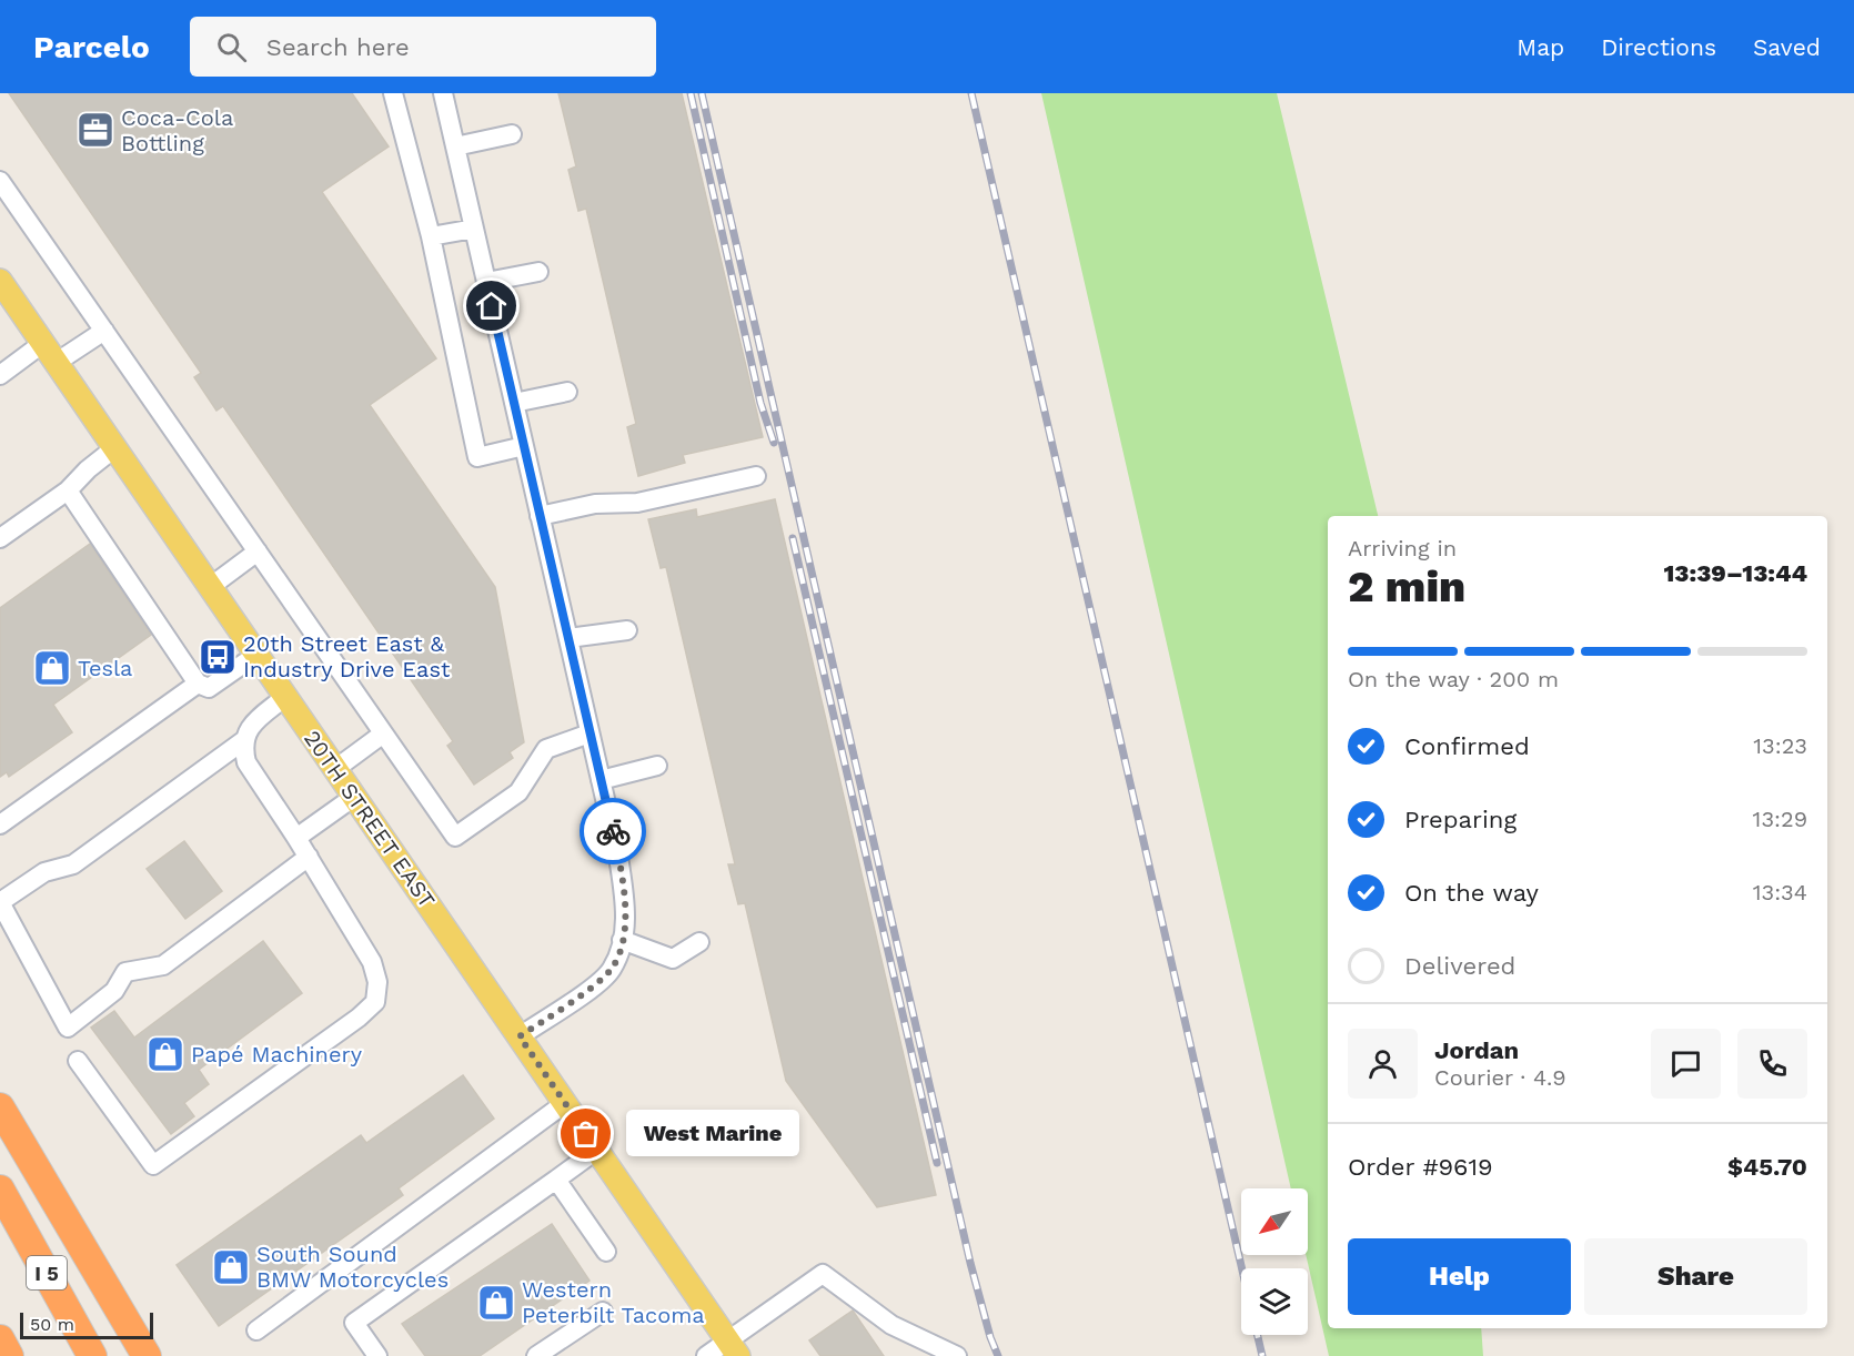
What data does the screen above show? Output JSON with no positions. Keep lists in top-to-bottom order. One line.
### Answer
{"streets":{"highway":["I 5"],"main road":["20TH STREET EAST"]},"places":{"office":["Coca-Cola Bottling"],"bus stop":["20th Street East & Industry Drive East"],"shop":["Tesla","Papé Machinery","South Sound BMW Motorcycles","Western Peterbilt Tacoma"],"other":["West Marine"]},"scale_bar":"50 m","north":"bottom left","page":{"header":"Parcelo","search":"Search here","nav":["Map","Directions","Saved"],"heading":["2 min","Arriving in","13:39–13:44"],"panel":["Jordan","Courier · 4.9","Order #9619","$45.70"],"bar":"On the way · 200 m","list":[["Confirmed","13:23"],["Preparing","13:29"],["On the way","13:34"],"Delivered"],"bubble":"West Marine","buttons":["Help","Share"],"scale":"50 m"}}
